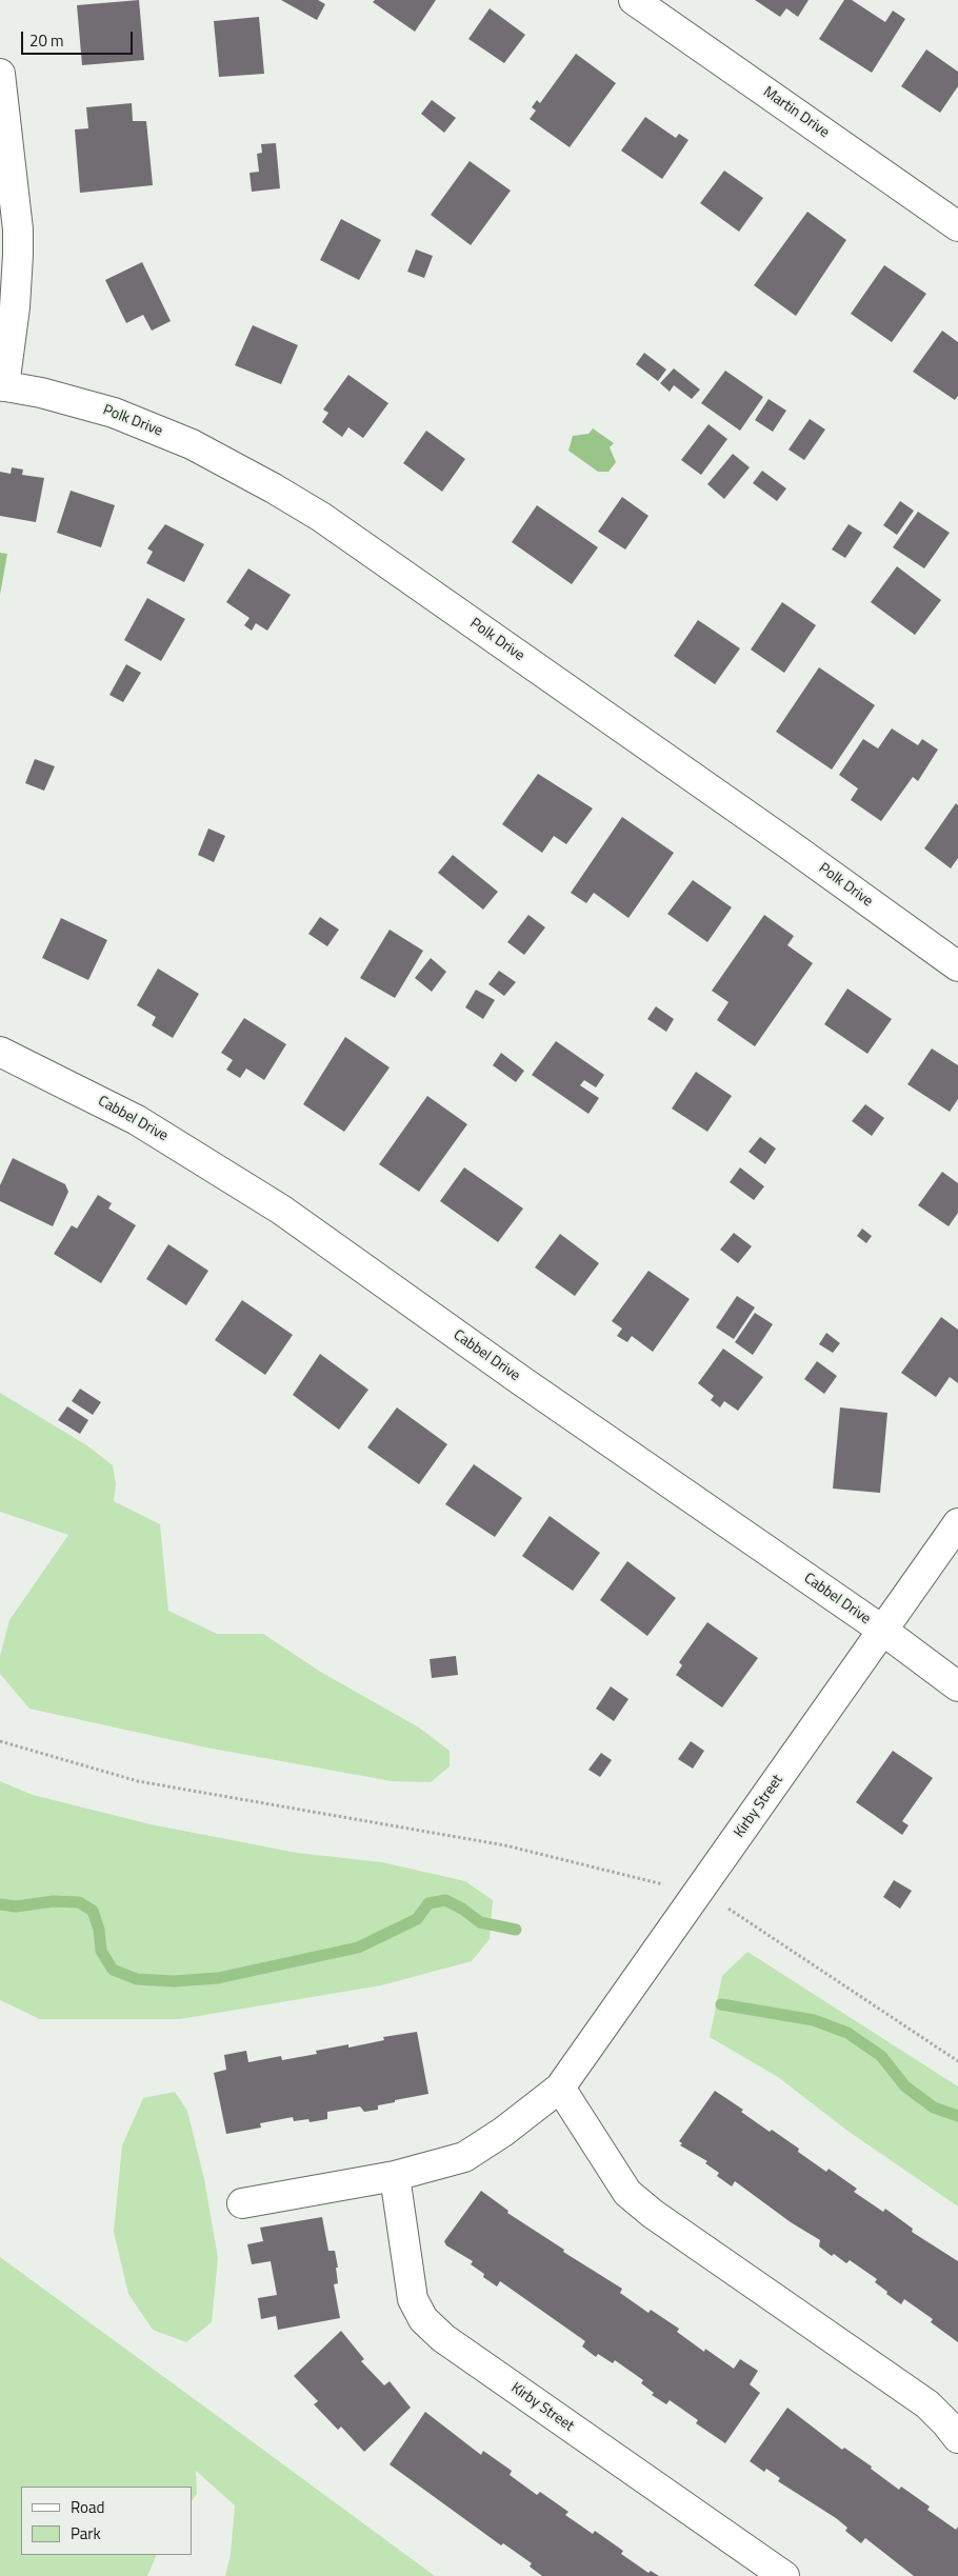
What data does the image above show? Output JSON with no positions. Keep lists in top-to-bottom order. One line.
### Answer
{"streets":{"street":["Martin Drive","Polk Drive","Cabbel Drive","Kirby Street"]},"crossings":[["Cabbel Drive","Kirby Street"]],"legend":["Road","Park"],"scale_bar":"20 m"}
